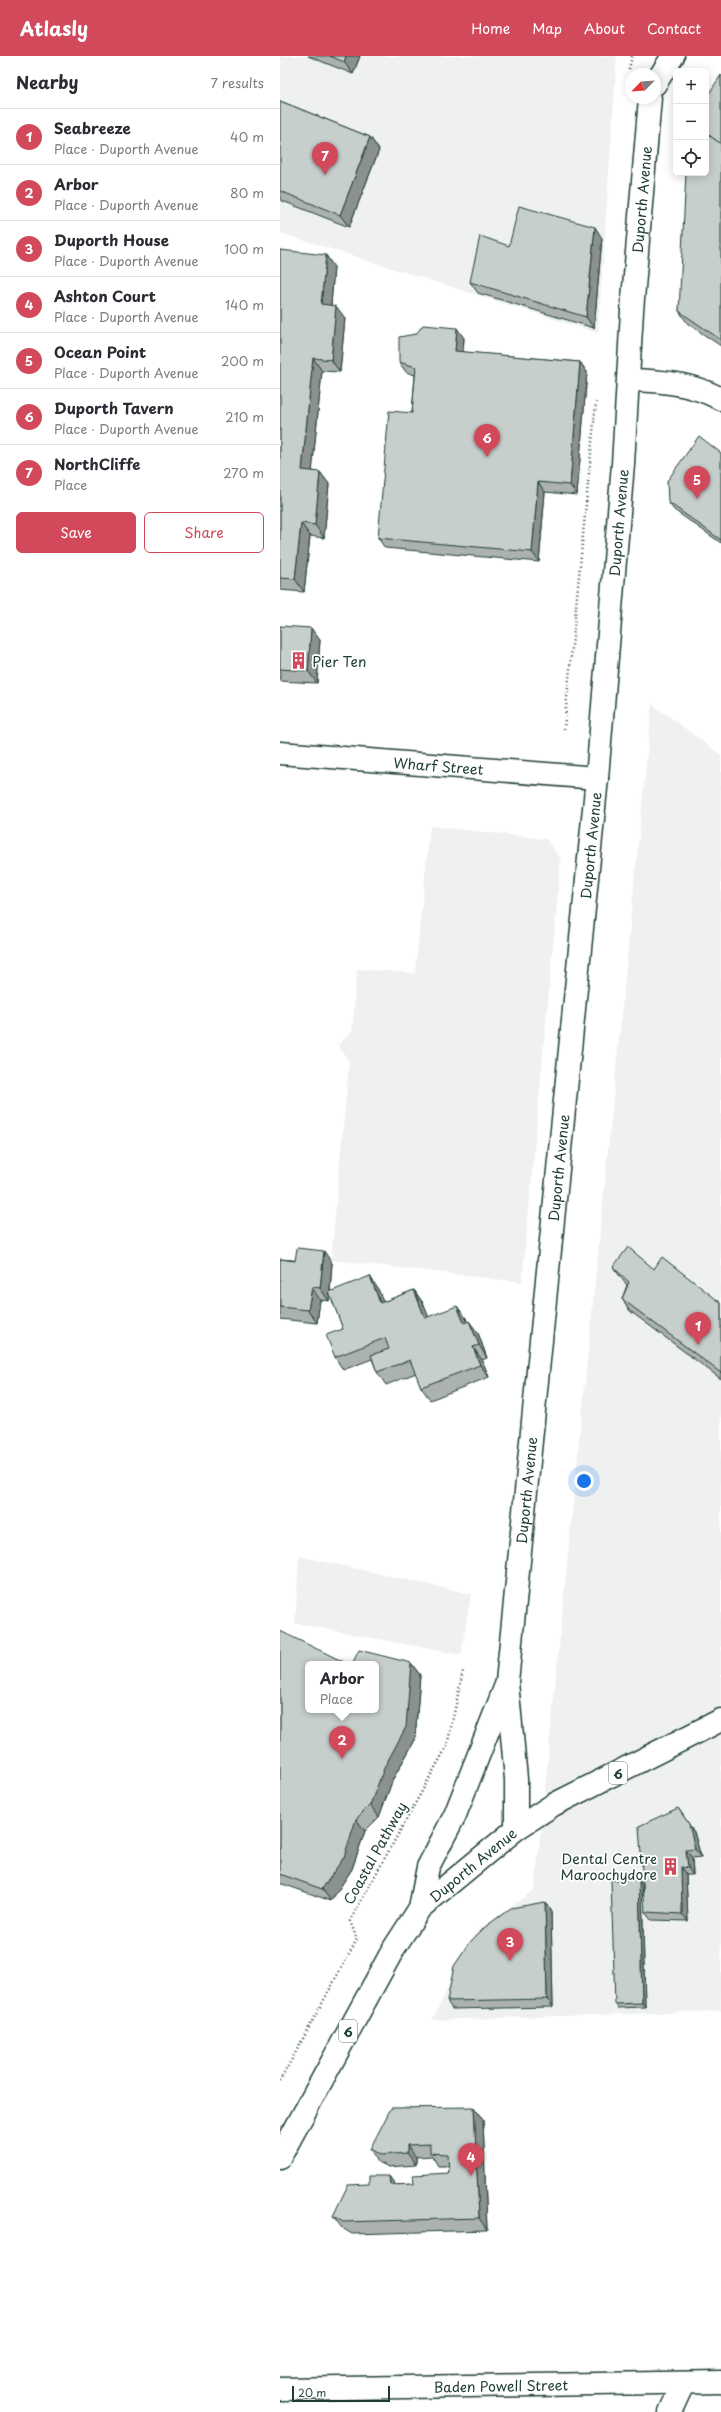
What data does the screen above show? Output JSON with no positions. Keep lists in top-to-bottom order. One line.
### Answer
{"streets":{"street":["Duporth Avenue","Wharf Street","6","Baden Powell Street"],"path":["Coastal Pathway"]},"crossings":[["Duporth Avenue","Wharf Street"],["Duporth Avenue","6"]],"places":{"building":["Pier Ten","Dental Centre Maroochydore"]},"scale_bar":"20 m","north":"bottom left","page":{"header":"Atlasly","nav":["Home","Map","About","Contact"],"heading":["Nearby","7 results"],"map_buttons":["+","−"],"list":[{"mark":"1","name":"Seabreeze","note":"Place · Duporth Avenue","value":"40 m"},{"mark":"2","name":"Arbor","note":"Place · Duporth Avenue","value":"80 m"},{"mark":"3","name":"Duporth House","note":"Place · Duporth Avenue","value":"100 m"},{"mark":"4","name":"Ashton Court","note":"Place · Duporth Avenue","value":"140 m"},{"mark":"5","name":"Ocean Point","note":"Place · Duporth Avenue","value":"200 m"},{"mark":"6","name":"Duporth Tavern","note":"Place · Duporth Avenue","value":"210 m"},{"mark":"7","name":"NorthCliffe","note":"Place","value":"270 m"}],"pins":["7","6","5","1","2","3","4"],"buttons":["Save","Share"],"popup":["Arbor","Place"],"scale":"20 m"}}
